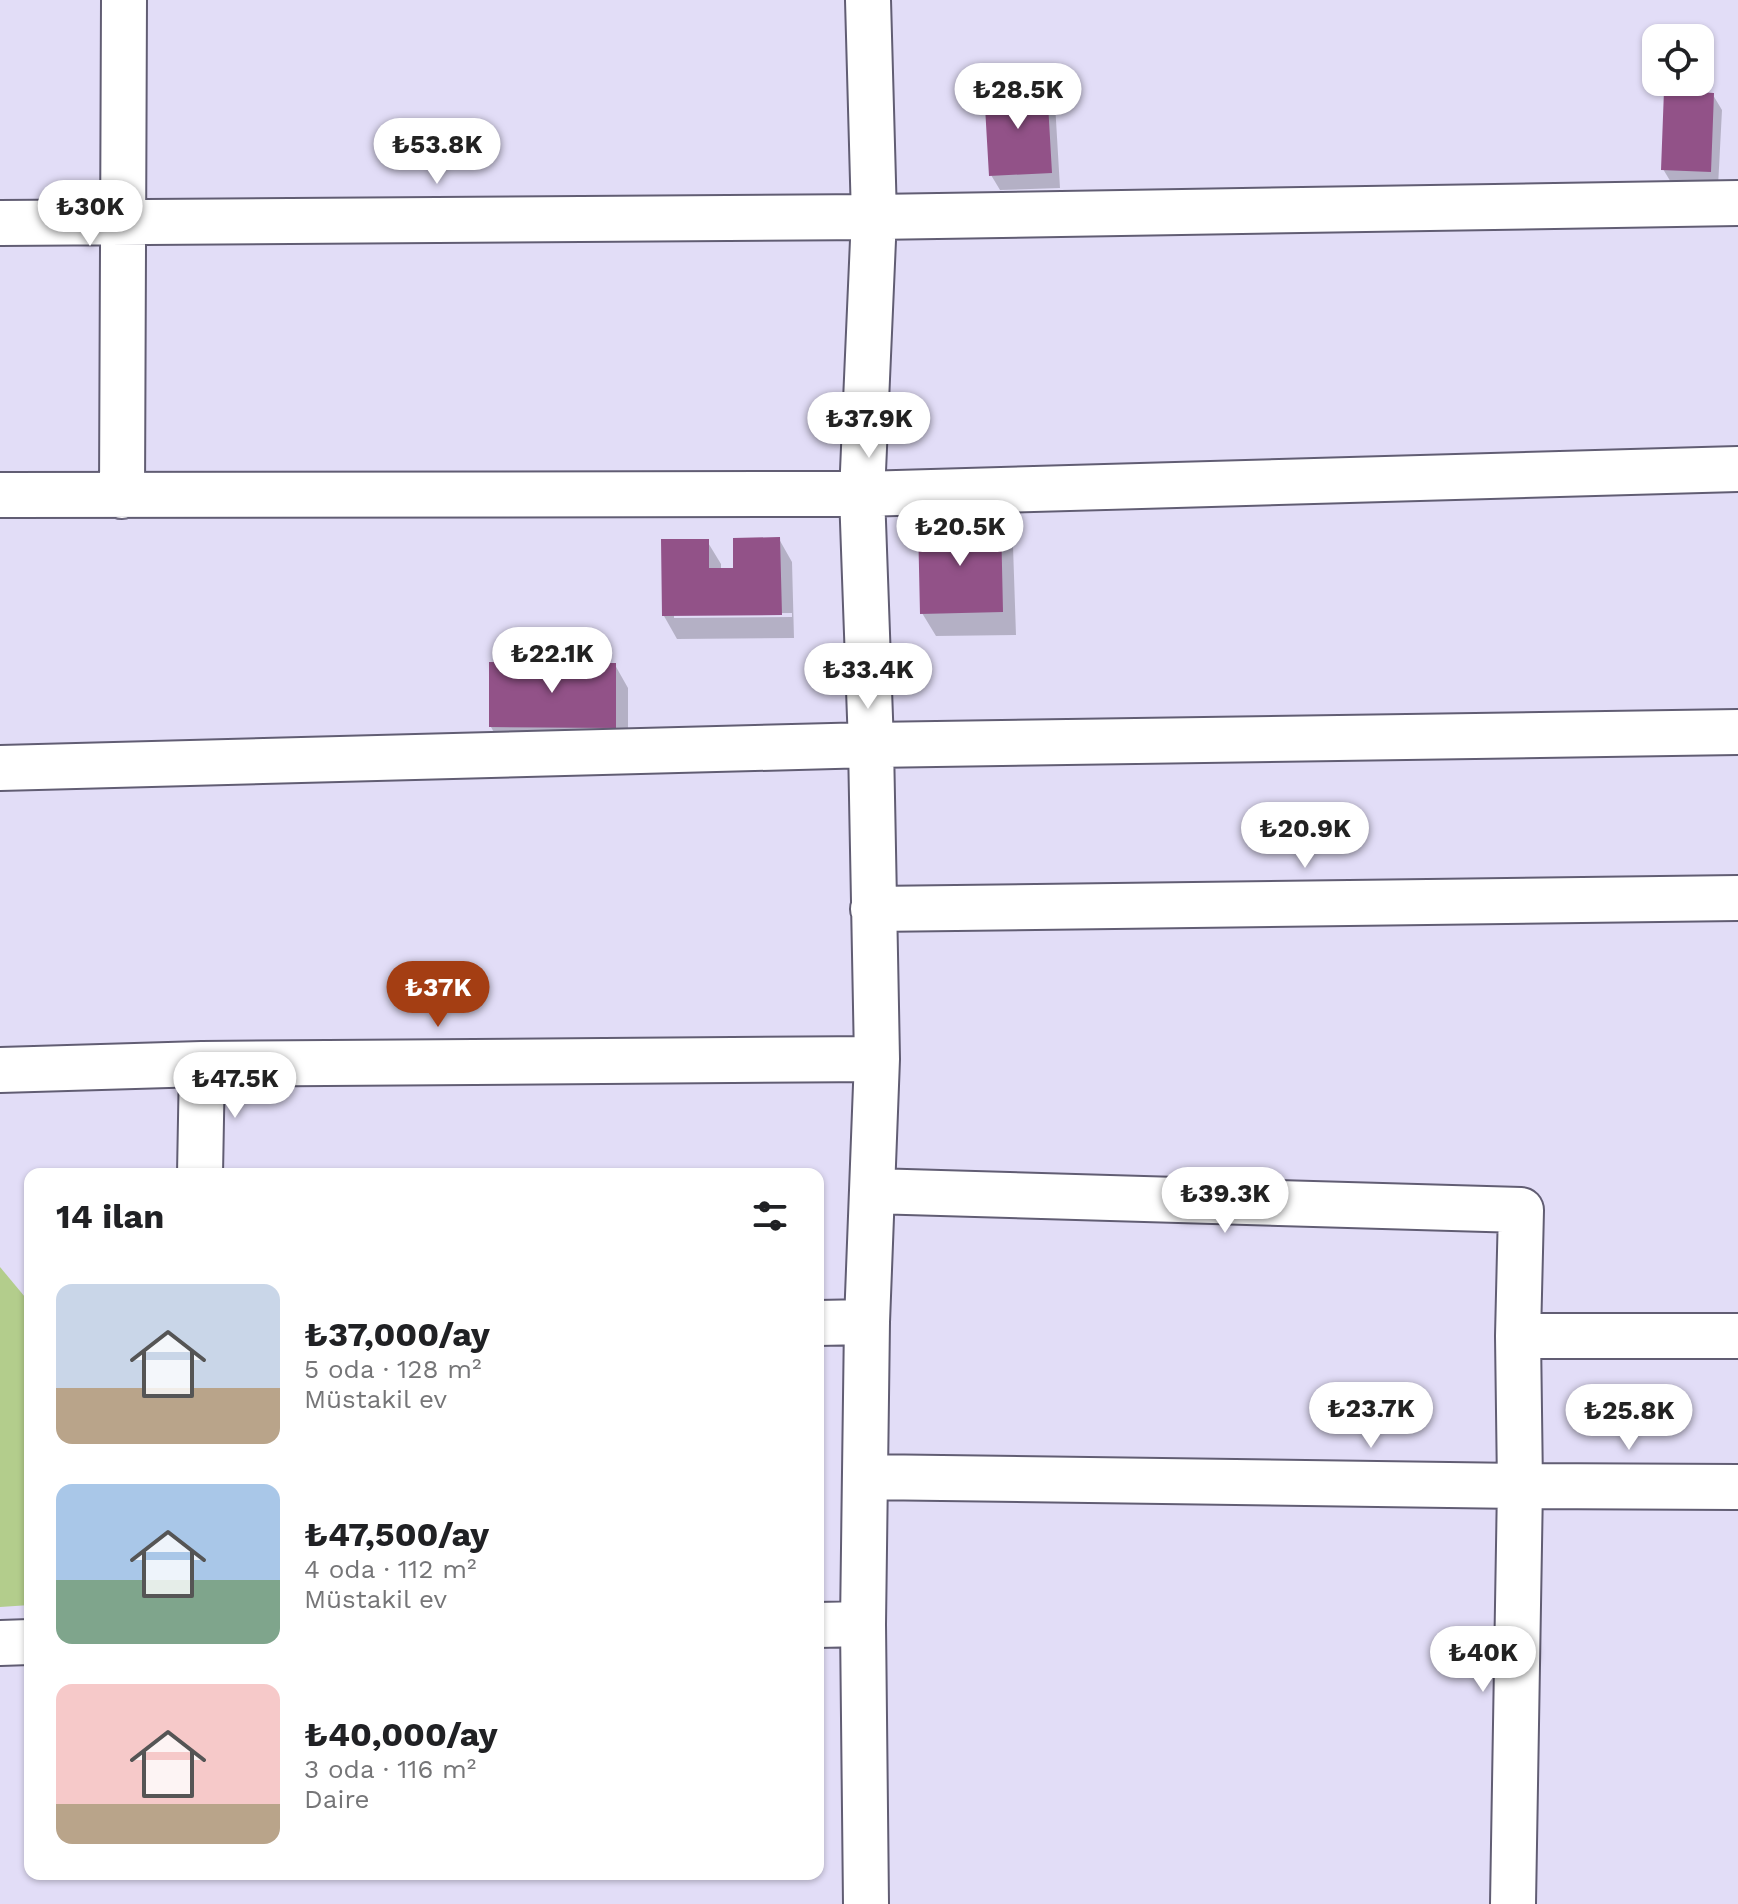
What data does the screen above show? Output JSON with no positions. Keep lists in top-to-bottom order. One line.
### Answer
{"page":{"price":["₺28.5K","₺53.8K","₺30K","₺37.9K","₺20.5K","₺22.1K","₺33.4K","₺20.9K","₺37K","₺47.5K","₺39.3K","₺23.7K","₺25.8K","₺40K"],"heading":"14 ilan","list":[{"name":"₺37,000/ay","note":"5 oda · 128 m² · Müstakil ev"},{"name":"₺47,500/ay","note":"4 oda · 112 m² · Müstakil ev"},{"name":"₺40,000/ay","note":"3 oda · 116 m² · Daire"}]}}
